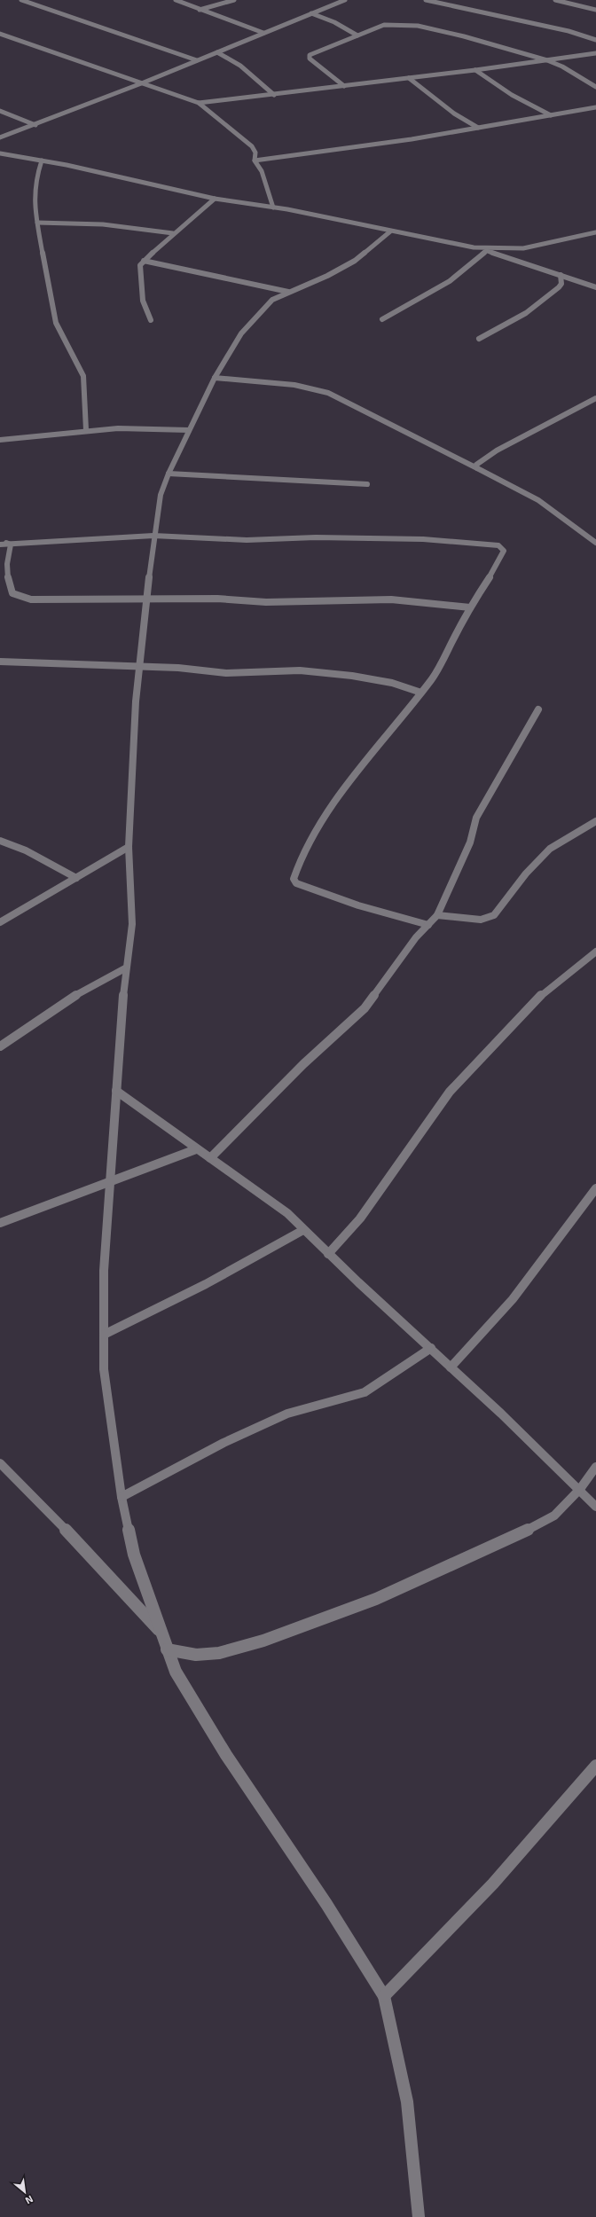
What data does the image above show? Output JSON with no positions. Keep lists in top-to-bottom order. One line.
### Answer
{"north":"bottom right"}
